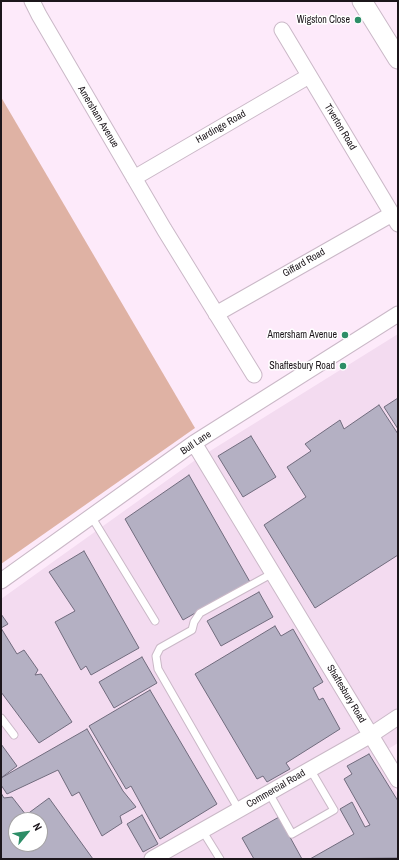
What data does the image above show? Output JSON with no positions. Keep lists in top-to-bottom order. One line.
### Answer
{"streets":{"street":["Amersham Avenue","Hardinge Road","Tiverton Road","Giffard Road","Bull Lane","Shaftesbury Road","Commercial Road"]},"crossings":[["Amersham Avenue","Hardinge Road"],["Amersham Avenue","Giffard Road"],["Hardinge Road","Tiverton Road"],["Tiverton Road","Giffard Road"],["Bull Lane","Shaftesbury Road"],["Shaftesbury Road","Commercial Road"]],"places":["Wigston Close","Amersham Avenue","Shaftesbury Road"],"north":"top right"}
